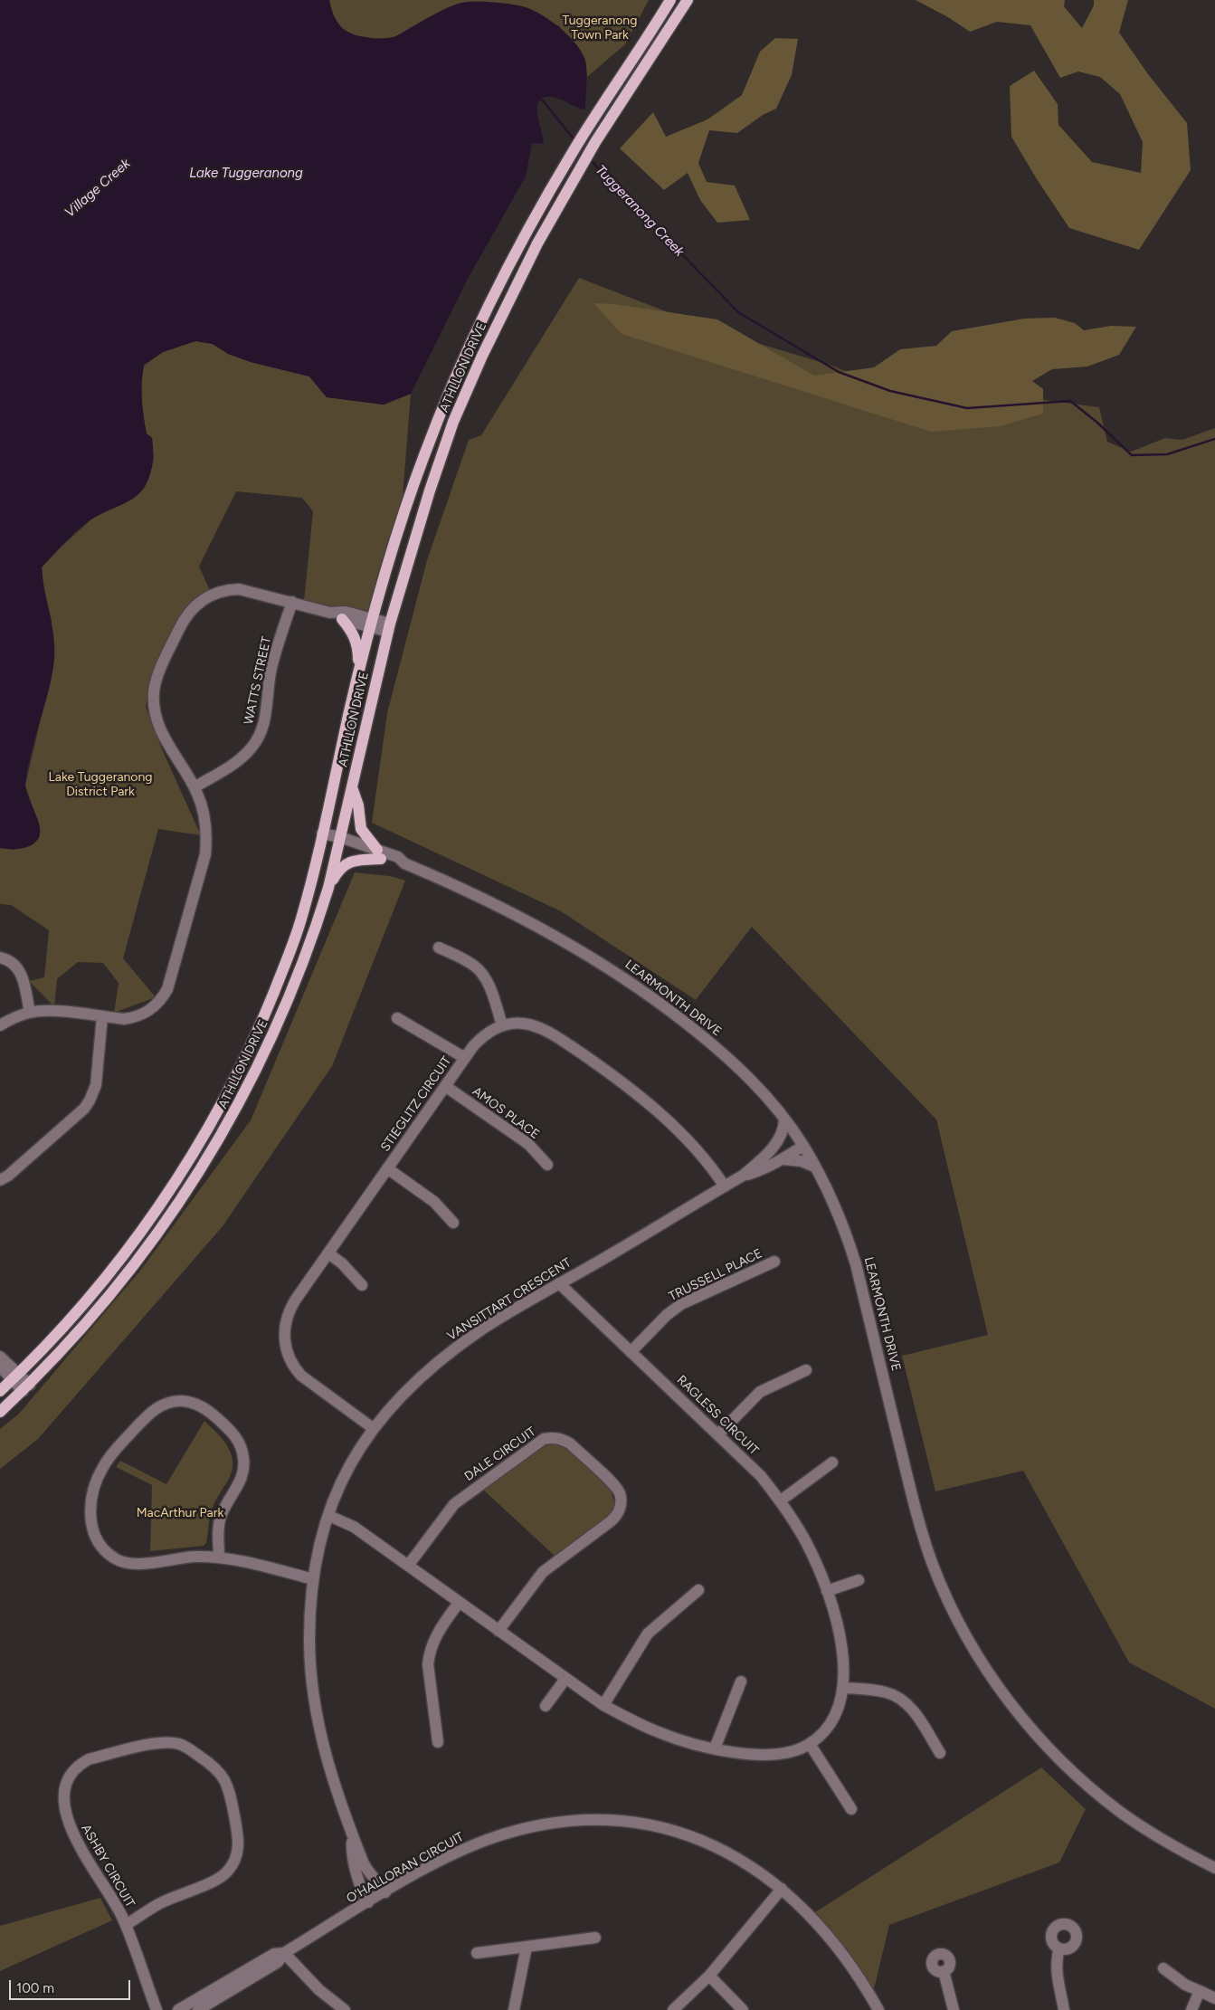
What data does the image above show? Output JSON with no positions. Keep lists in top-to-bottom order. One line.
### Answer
{"streets":{"main road":["ATHLLON DRIVE"],"street":["WATTS STREET","LEARMONTH DRIVE","STIEGLITZ CIRCUIT","AMOS PLACE","TRUSSELL PLACE","VANSITTART CRESCENT","RAGLESS CIRCUIT","DALE CIRCUIT","ASHBY CIRCUIT","O'HALLORAN CIRCUIT"]},"crossings":[["ATHLLON DRIVE","LEARMONTH DRIVE"],["LEARMONTH DRIVE","VANSITTART CRESCENT"],["STIEGLITZ CIRCUIT","AMOS PLACE"],["STIEGLITZ CIRCUIT","VANSITTART CRESCENT"],["TRUSSELL PLACE","RAGLESS CIRCUIT"],["VANSITTART CRESCENT","RAGLESS CIRCUIT"],["VANSITTART CRESCENT","O'HALLORAN CIRCUIT"],["RAGLESS CIRCUIT","DALE CIRCUIT"]],"water":["Lake Tuggeranong","Village Creek","Tuggeranong Creek"],"parks":["Tuggeranong Town Park","Lake Tuggeranong District Park","MacArthur Park"],"scale_bar":"100 m"}
